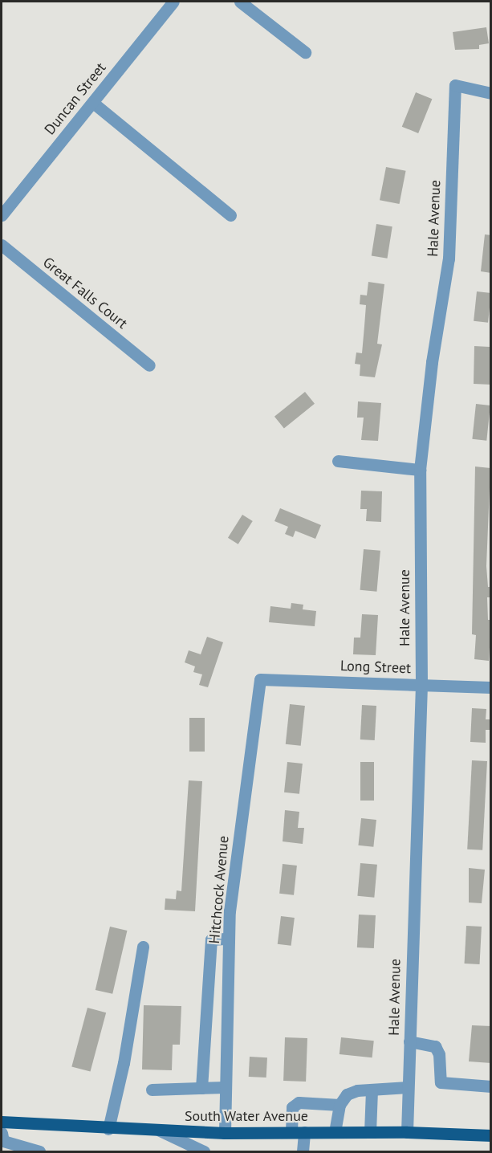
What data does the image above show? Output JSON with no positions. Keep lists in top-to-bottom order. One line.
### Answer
{"streets":{"main road":["South Water Avenue"],"street":["Duncan Street","Hale Avenue","Great Falls Court","Long Street","Hitchcock Avenue"]},"crossings":[["Hale Avenue","Long Street"],["Hale Avenue","South Water Avenue"],["Long Street","Hitchcock Avenue"],["Hitchcock Avenue","South Water Avenue"]]}
